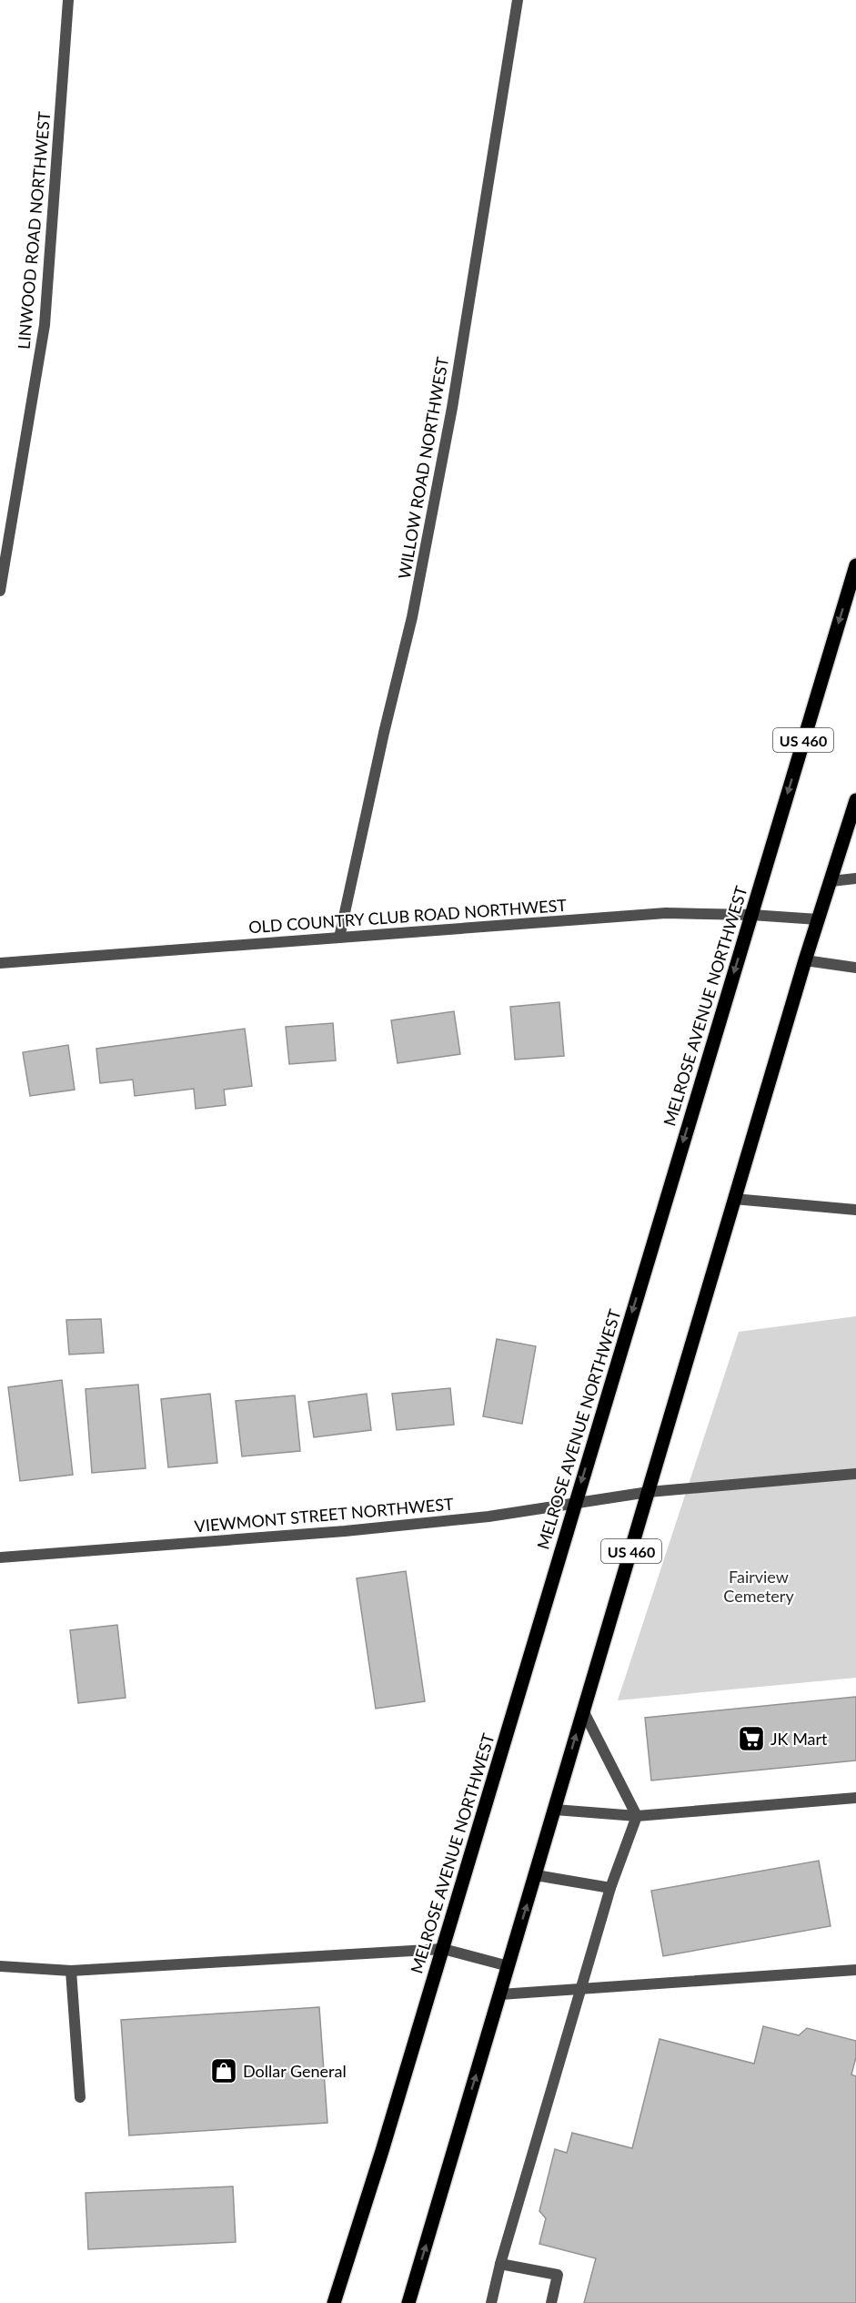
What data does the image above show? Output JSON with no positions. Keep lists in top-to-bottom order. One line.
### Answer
{"streets":{"main road":["US 460","MELROSE AVENUE NORTHWEST"],"street":["LINWOOD ROAD NORTHWEST","WILLOW ROAD NORTHWEST","OLD COUNTRY CLUB ROAD NORTHWEST","VIEWMONT STREET NORTHWEST"]},"crossings":[["WILLOW ROAD NORTHWEST","OLD COUNTRY CLUB ROAD NORTHWEST"],["US 460","OLD COUNTRY CLUB ROAD NORTHWEST"],["US 460","VIEWMONT STREET NORTHWEST"],["OLD COUNTRY CLUB ROAD NORTHWEST","MELROSE AVENUE NORTHWEST"],["MELROSE AVENUE NORTHWEST","VIEWMONT STREET NORTHWEST"]],"parks":["Fairview Cemetery"],"places":{"supermarket":["JK Mart"],"shop":["Dollar General"]}}
